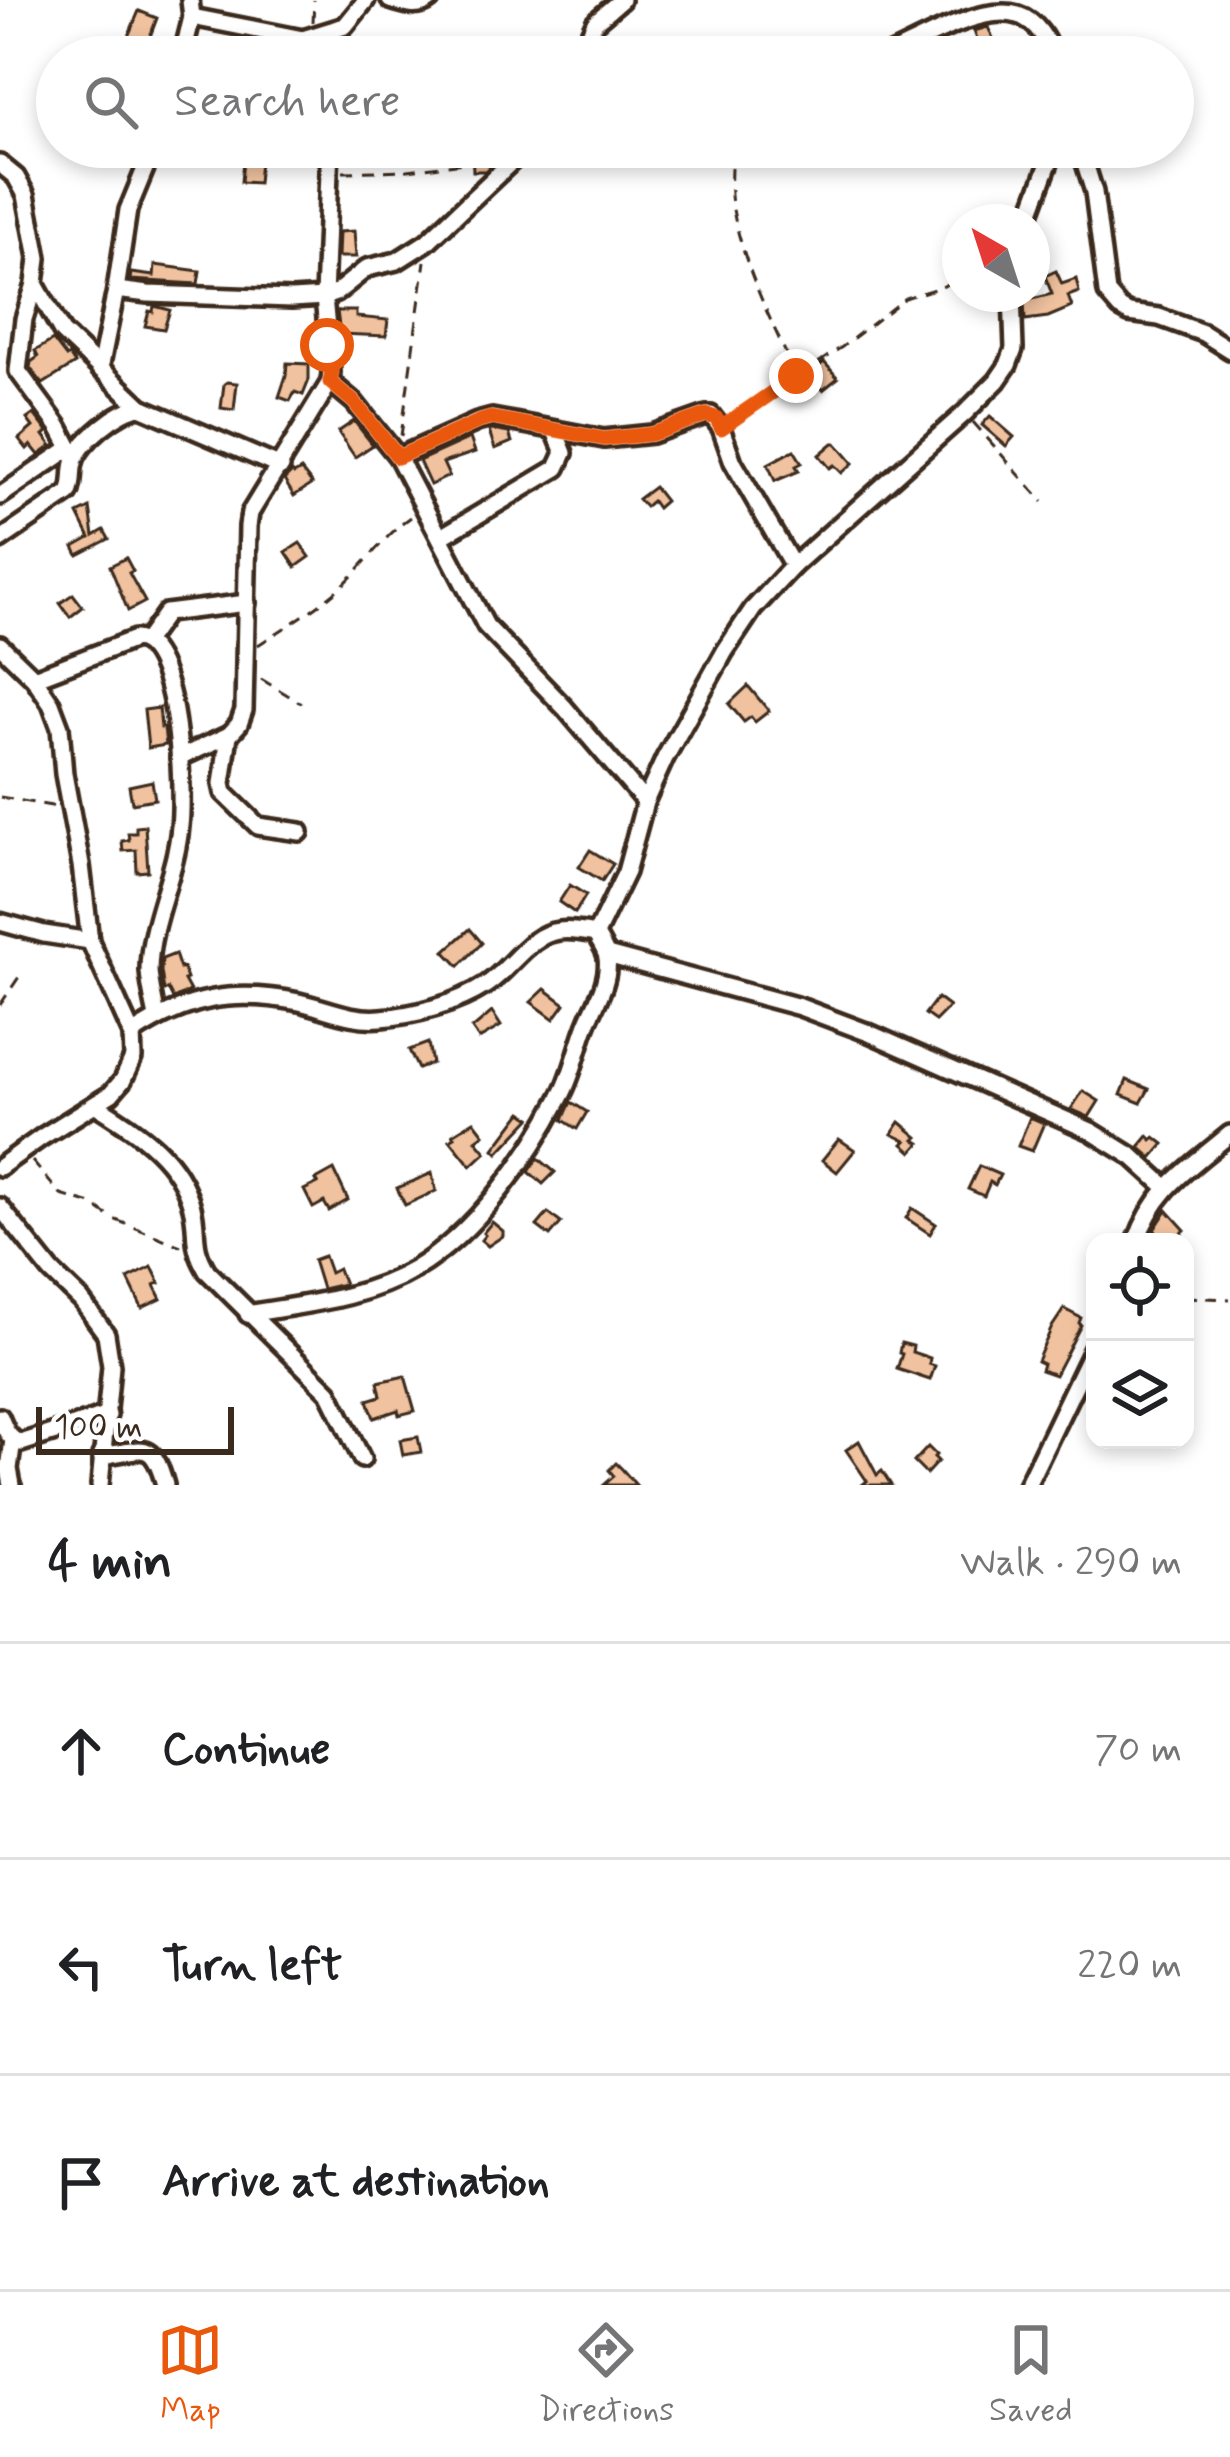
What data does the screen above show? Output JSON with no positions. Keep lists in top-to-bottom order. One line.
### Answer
{"scale_bar":"100 m","north":"top left","page":{"search":"Search here","scale":"100 m","heading":["4 min","Walk · 290 m"],"list":[["Continue","70 m"],["Turn left","220 m"],"Arrive at destination"],"nav":["Map","Directions","Saved"]}}
